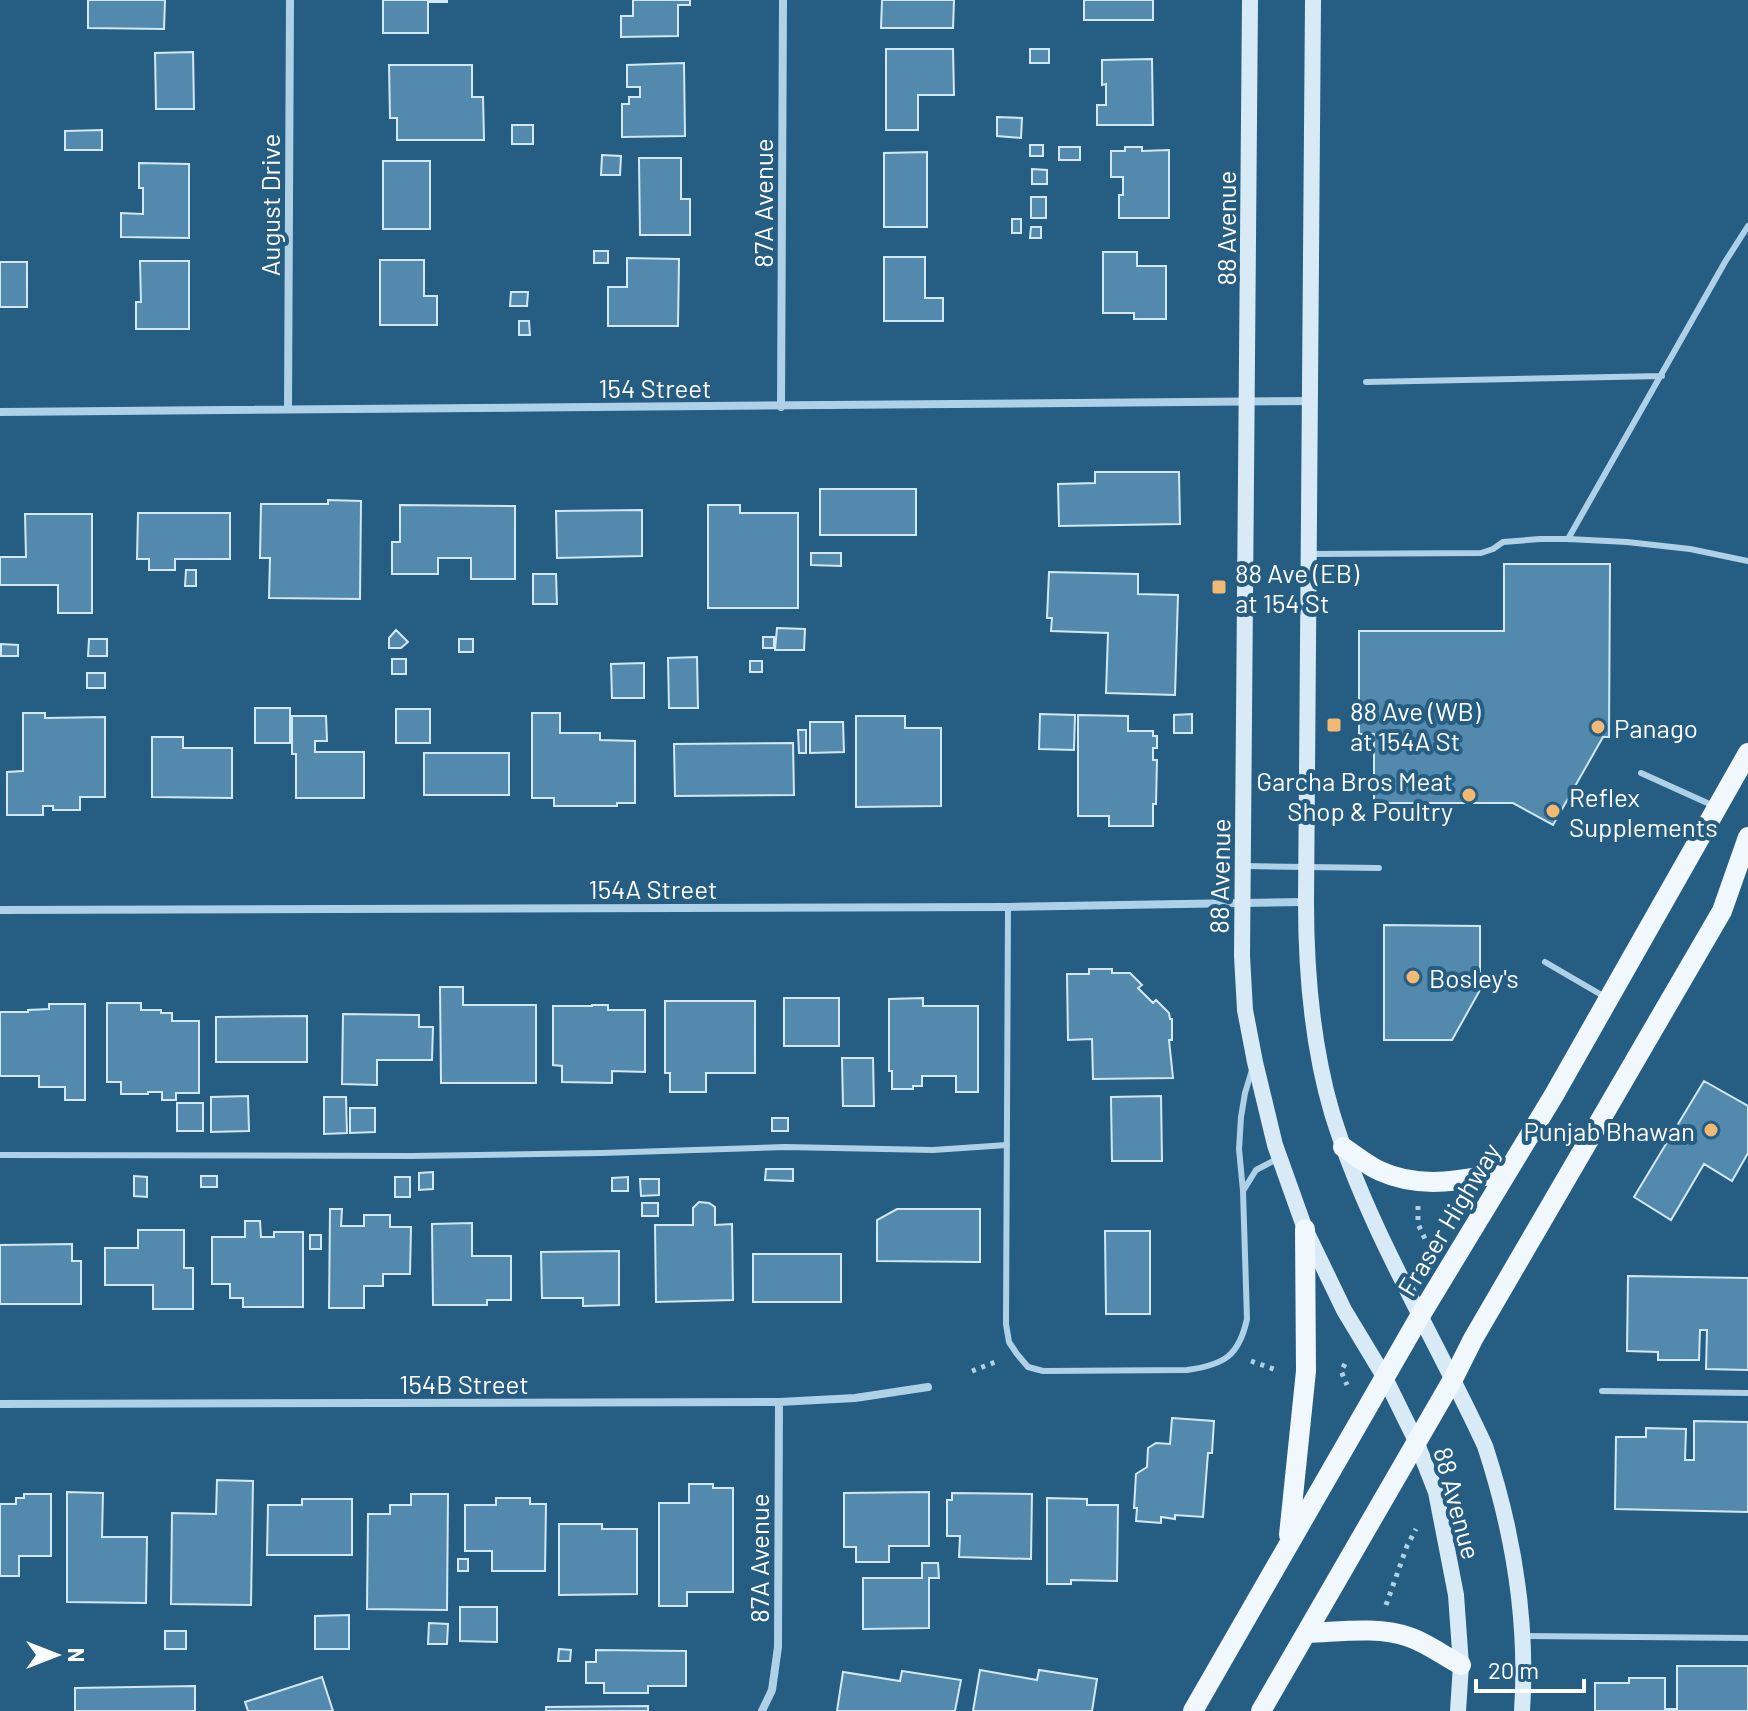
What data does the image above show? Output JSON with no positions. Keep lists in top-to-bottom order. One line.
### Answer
{"streets":{"main road":["88 Avenue","Fraser Highway"],"street":["87A Avenue","August Drive","154 Street","154A Street","154B Street"]},"crossings":[["87A Avenue","154 Street"],["87A Avenue","154B Street"],["August Drive","154 Street"],["88 Avenue","154 Street"],["88 Avenue","154A Street"],["88 Avenue","Fraser Highway"]],"places":{"transit":["88 Ave (EB) at 154 St","88 Ave (WB) at 154A St"],"other":["Panago","Garcha Bros Meat Shop & Poultry","Reflex Supplements","Bosley's","Punjab Bhawan"]},"scale_bar":"20 m","north":"right"}
